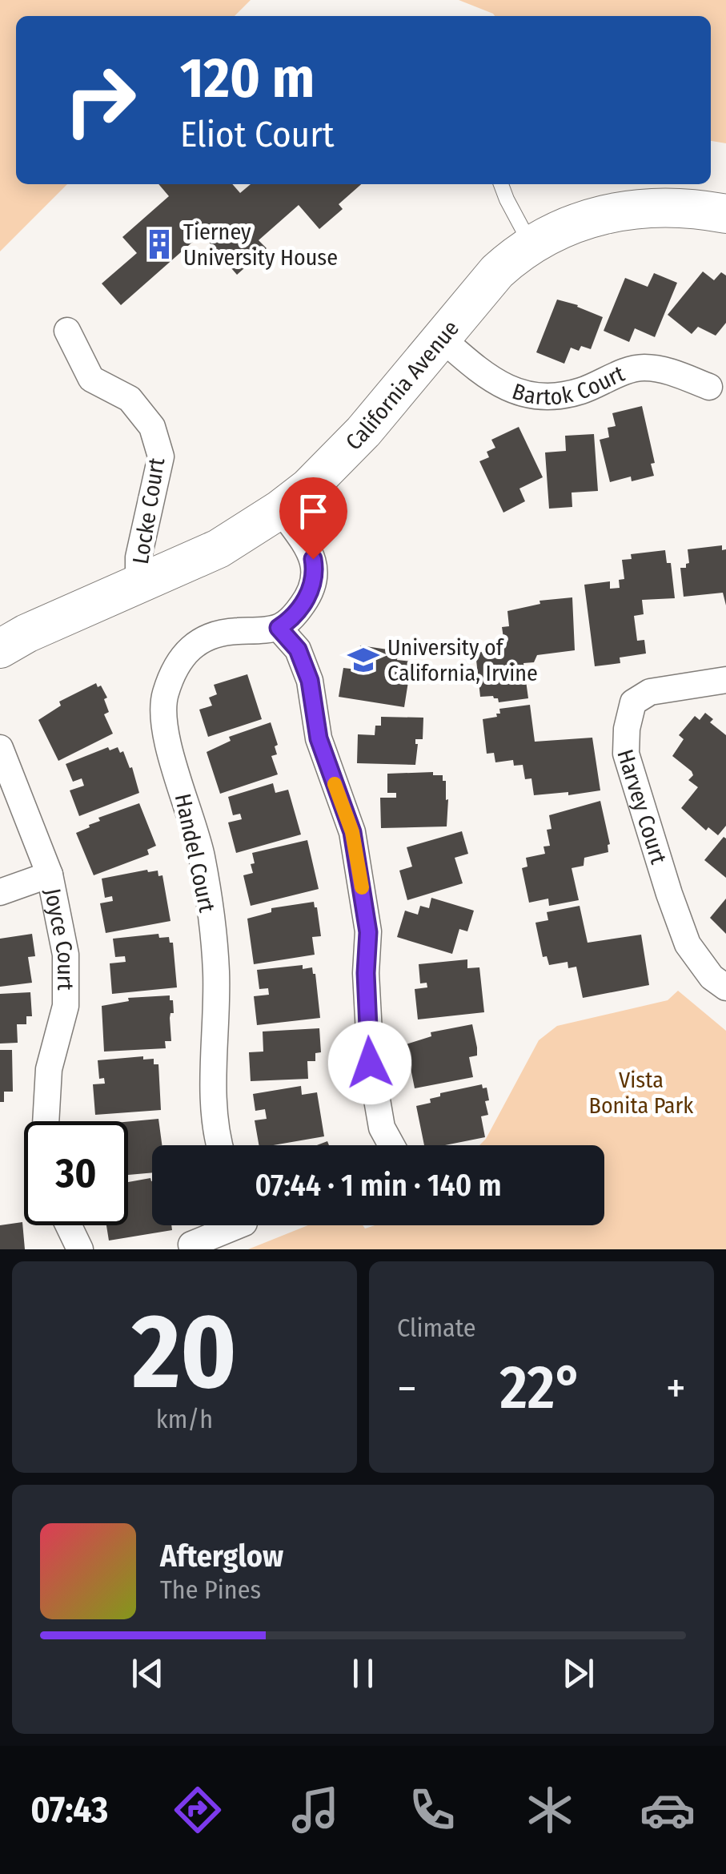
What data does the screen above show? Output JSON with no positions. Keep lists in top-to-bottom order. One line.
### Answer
{"streets":{"street":["Bartok Court","California Avenue","Locke Court","Harvey Court","Handel Court","Joyce Court"]},"crossings":[["Bartok Court","California Avenue"],["California Avenue","Locke Court"]],"parks":["Vista Bonita Park"],"places":{"building":["Tierney University House"],"school or university":["University of California, Irvine"]},"page":{"turn":["120 m","Eliot Court"],"limit":"30","trip":"07:44 · 1 min · 140 m","tile":[["20","km/h"],"Climate"],"heat":["−","22°","+"],"song":["Afterglow","The Pines"],"tabs":"07:43"}}
